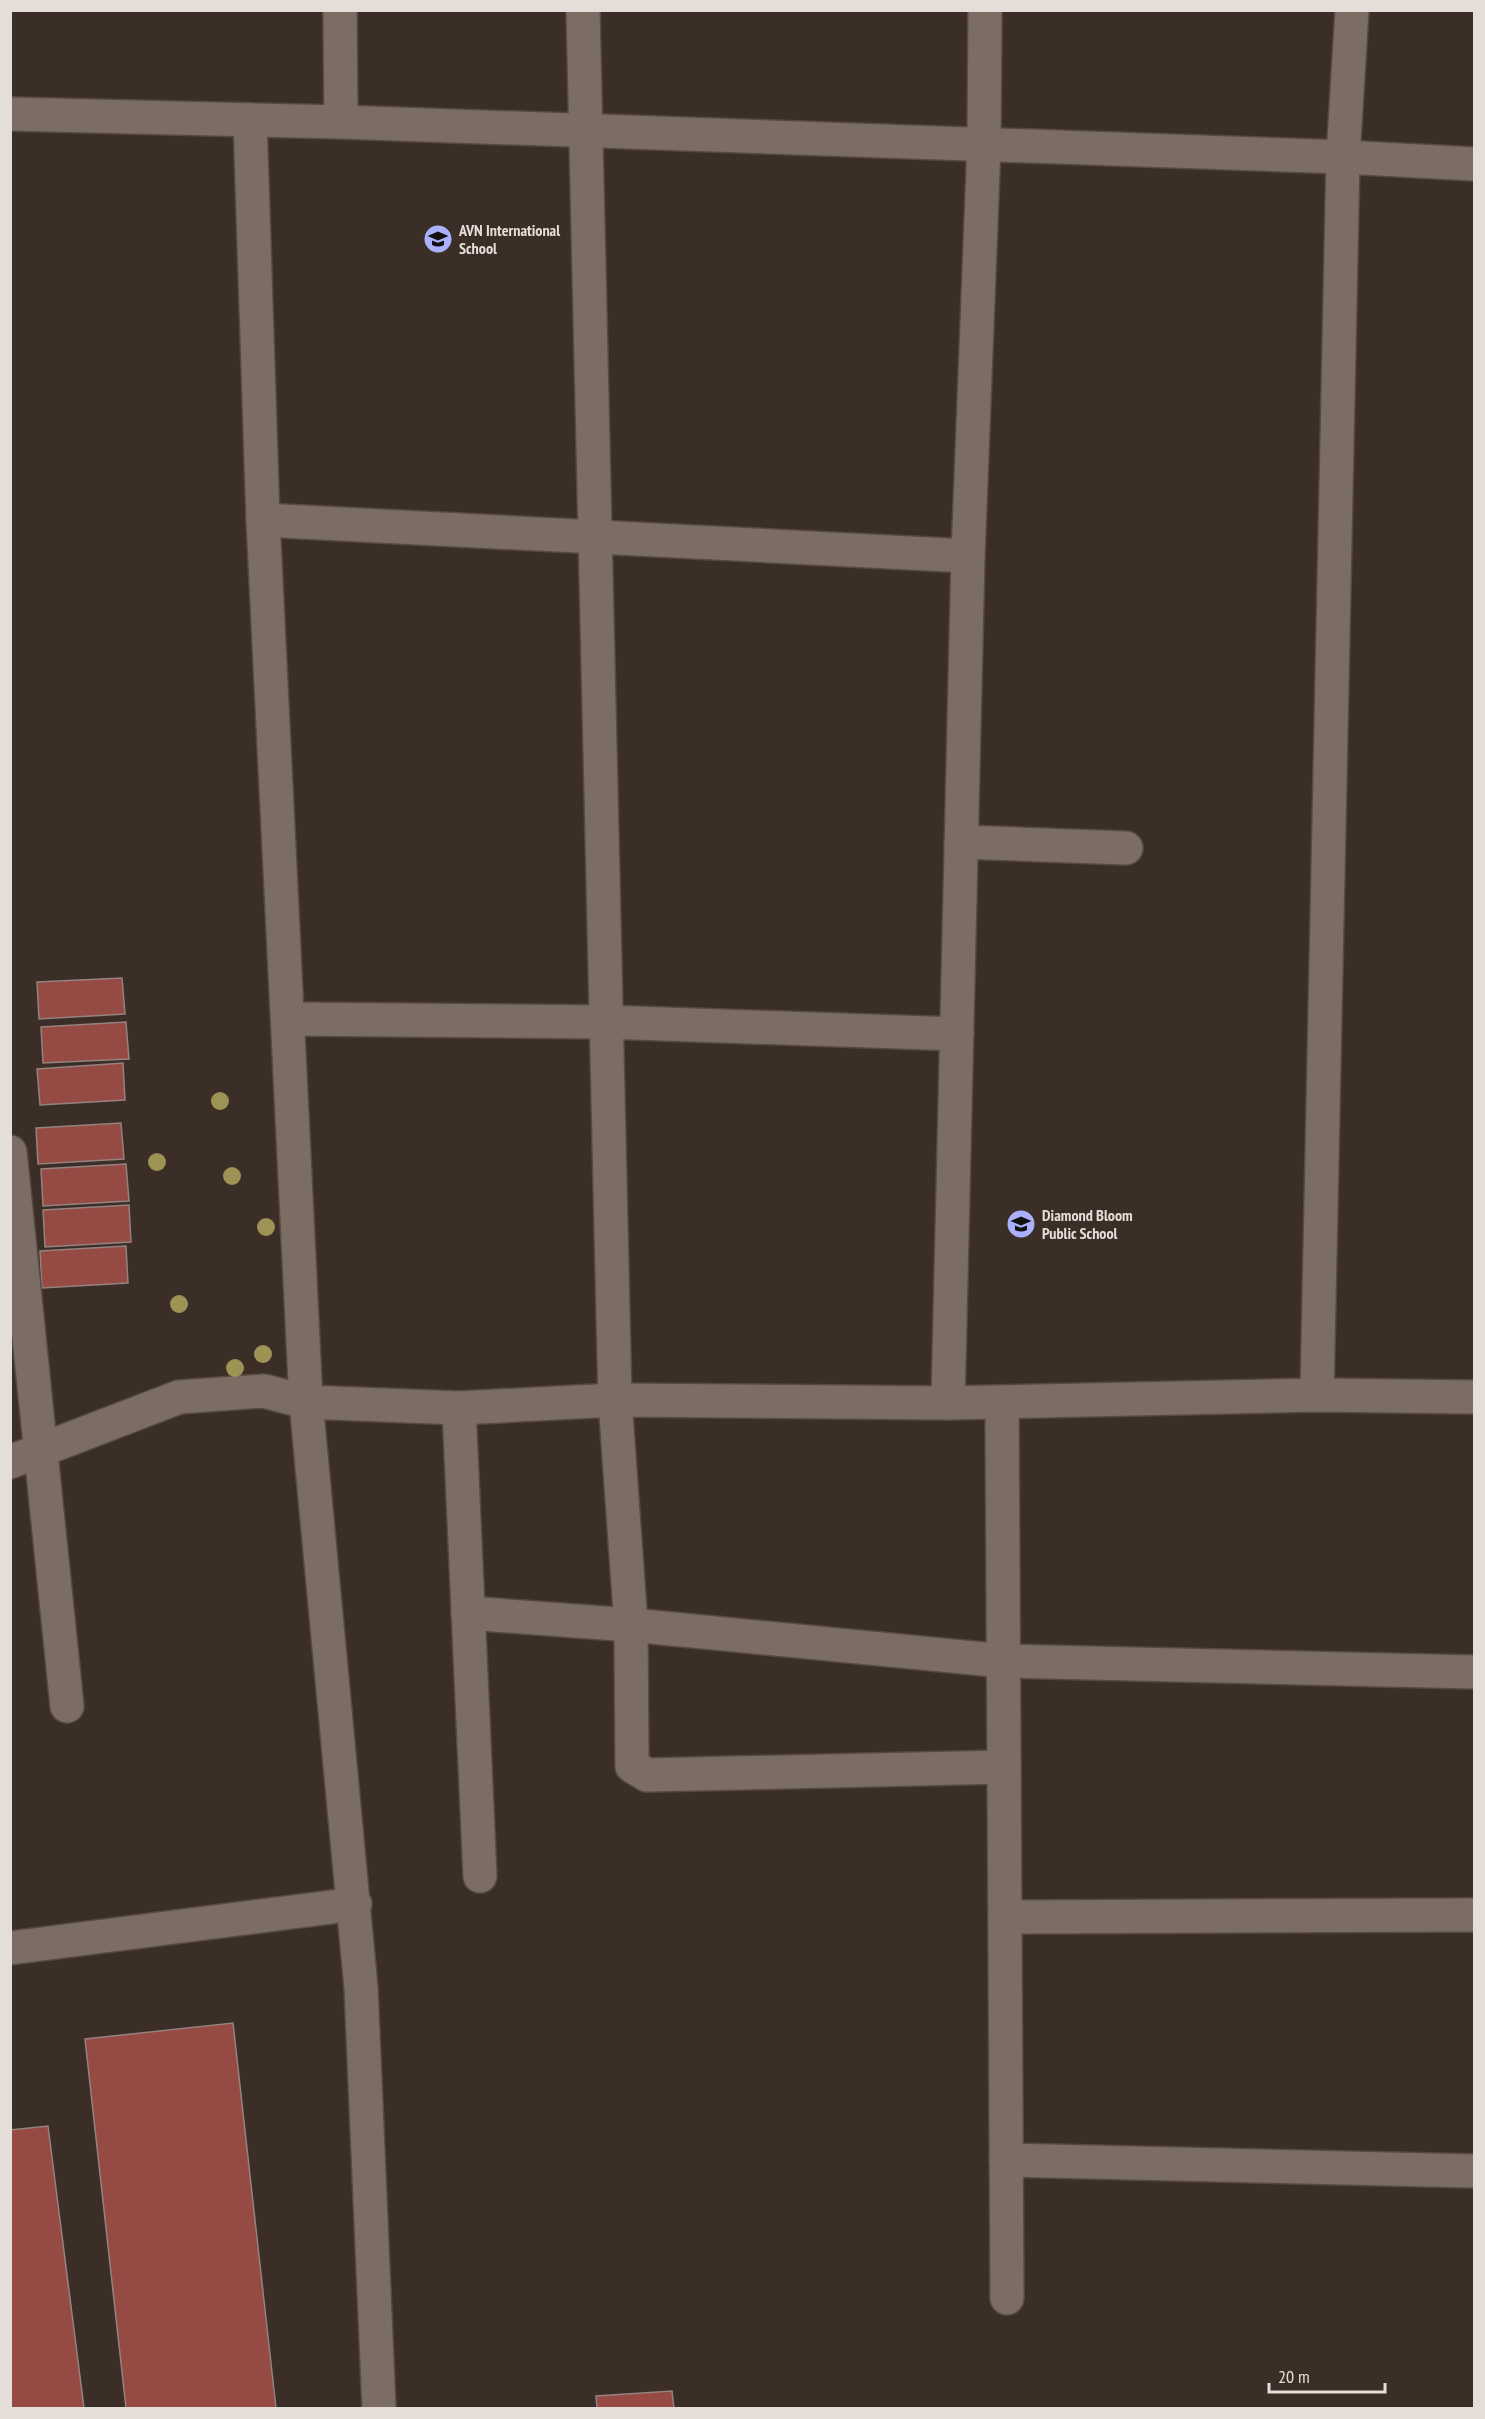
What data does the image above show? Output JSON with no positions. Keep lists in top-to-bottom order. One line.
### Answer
{"places":{"school or university":["AVN International School","Diamond Bloom Public School"]},"scale_bar":"20 m"}
